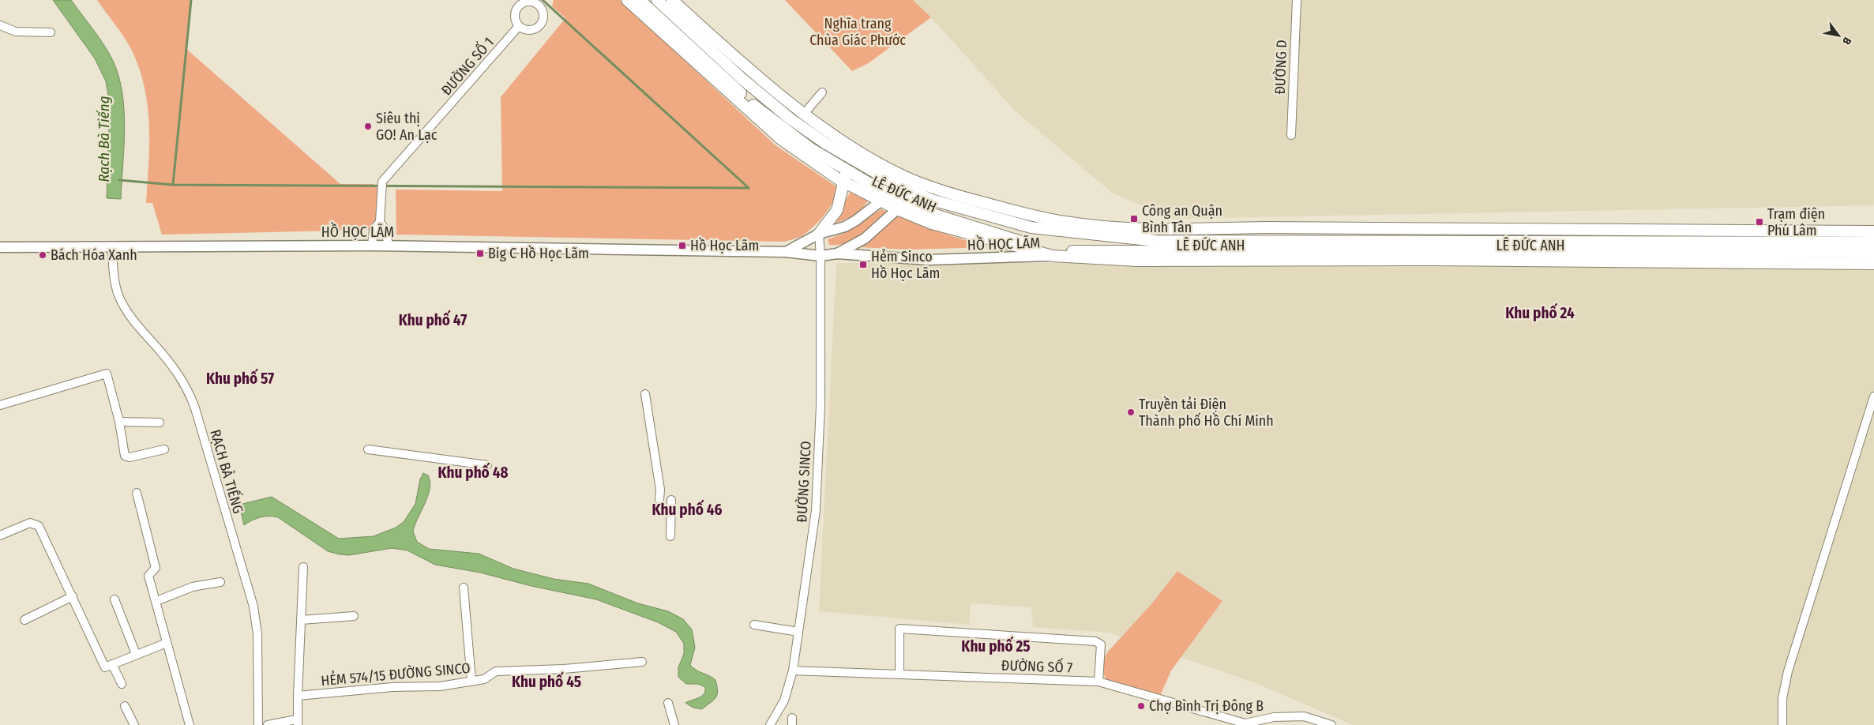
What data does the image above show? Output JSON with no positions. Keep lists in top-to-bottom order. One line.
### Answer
{"streets":{"highway":["LÊ ĐỨC ANH"],"main road":["HỒ HỌC LÃM"],"street":["ĐƯỜNG SỐ 1","ĐƯỜNG D","RẠCH BÀ TIẾNG","ĐƯỜNG SINCO","ĐƯỜNG SỐ 7","HẺM 574/15 ĐƯỜNG SINCO"]},"crossings":[["ĐƯỜNG SỐ 1","HỒ HỌC LÃM"],["LÊ ĐỨC ANH","HỒ HỌC LÃM"],["HỒ HỌC LÃM","RẠCH BÀ TIẾNG"],["HỒ HỌC LÃM","ĐƯỜNG SINCO"],["ĐƯỜNG SINCO","ĐƯỜNG SỐ 7"]],"districts":["Khu phố 24","Khu phố 47","Khu phố 57","Khu phố 48","Khu phố 46","Khu phố 25","Khu phố 45"],"water":["Rạch Bà Tiếng"],"parks":["Nghĩa trang Chùa Giác Phước"],"places":{"other":["Siêu thị GO! An Lạc","Bách Hóa Xanh","Truyền tải Điện Thành phố Hồ Chí Minh","Chợ Bình Trị Đông B"],"transit":["Công an Quận Bình Tân","Trạm điện Phú Lâm","Hồ Học Lãm","Big C Hồ Học Lãm","Hẻm Sinco Hồ Học Lãm"]},"north":"bottom right"}
